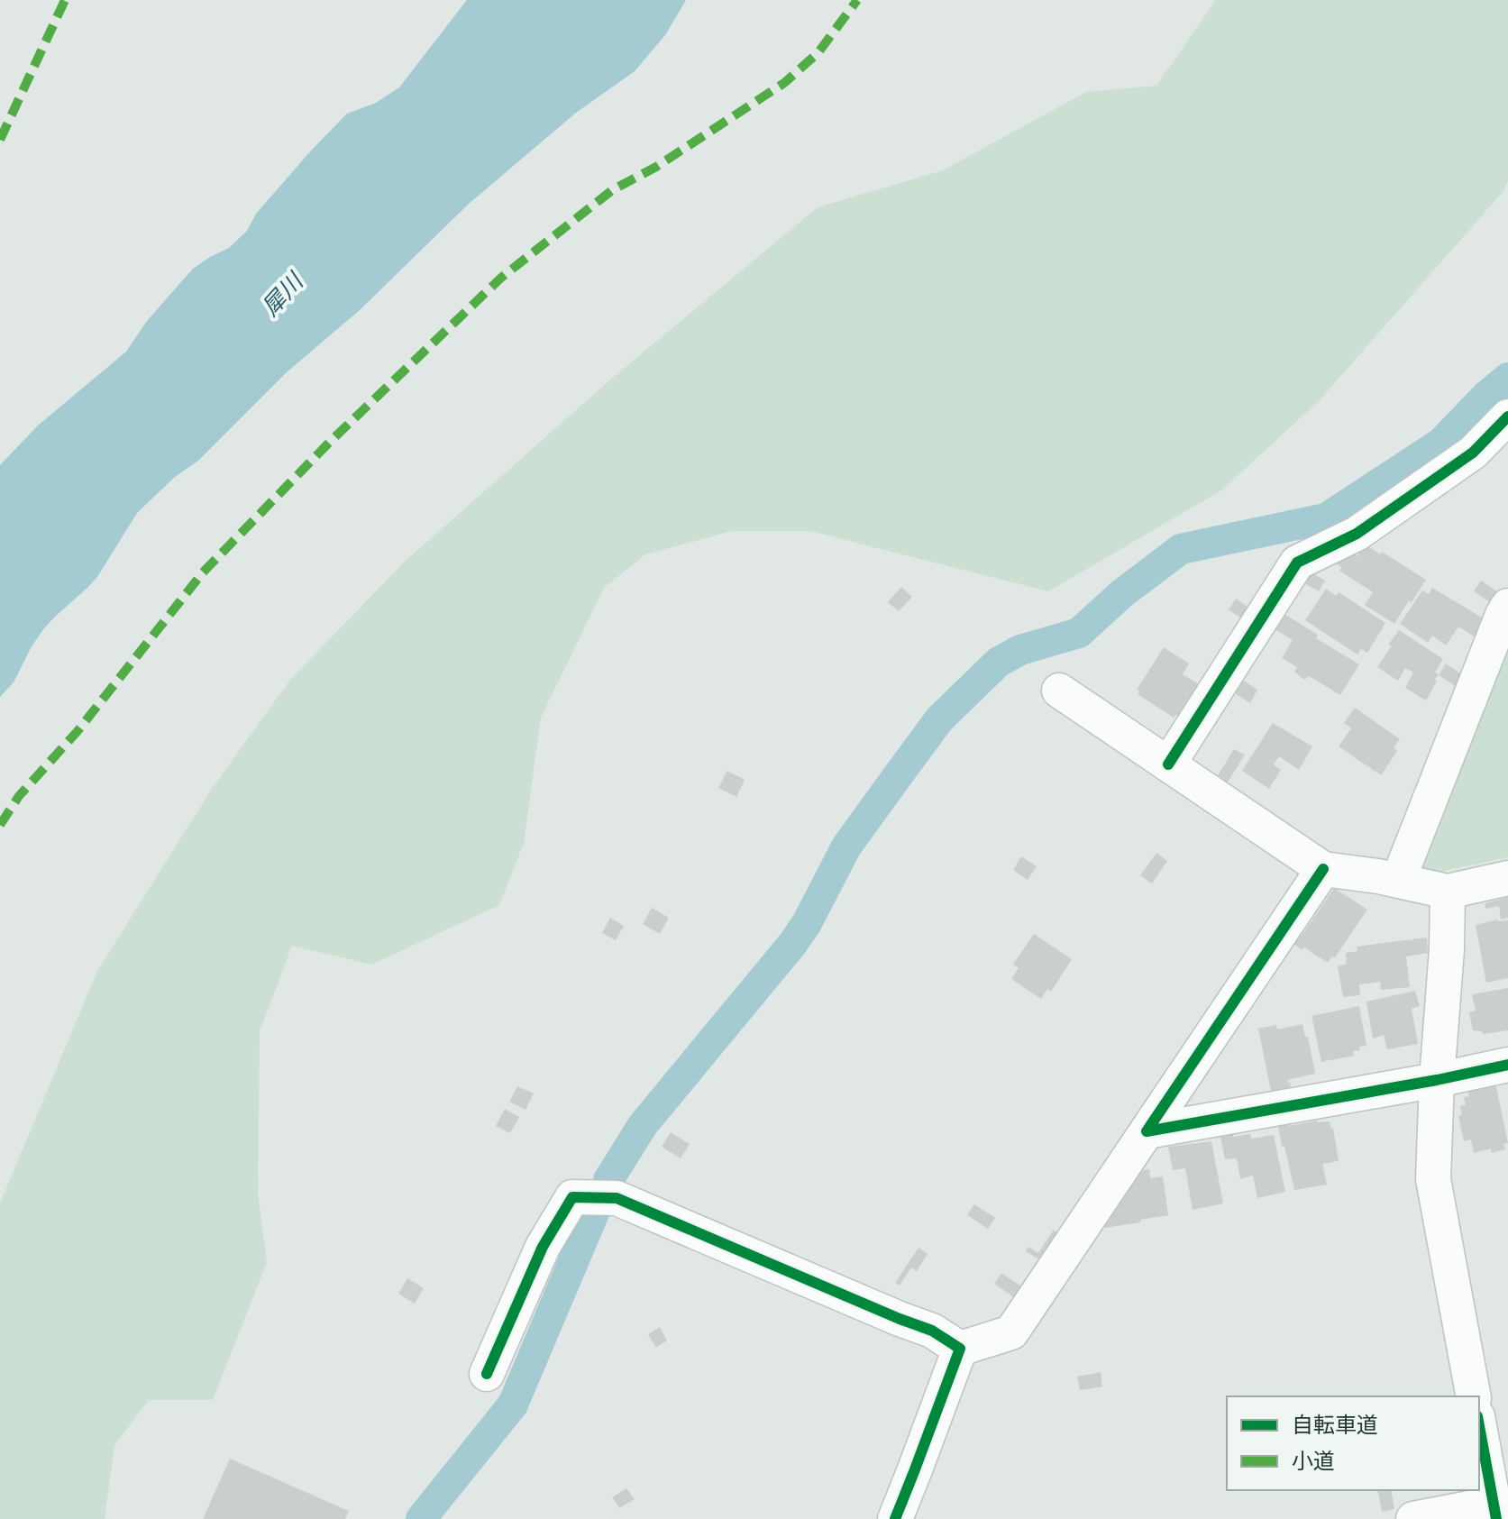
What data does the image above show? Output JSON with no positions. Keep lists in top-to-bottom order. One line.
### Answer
{"water":["犀川"],"legend":["自転車道","小道"]}
